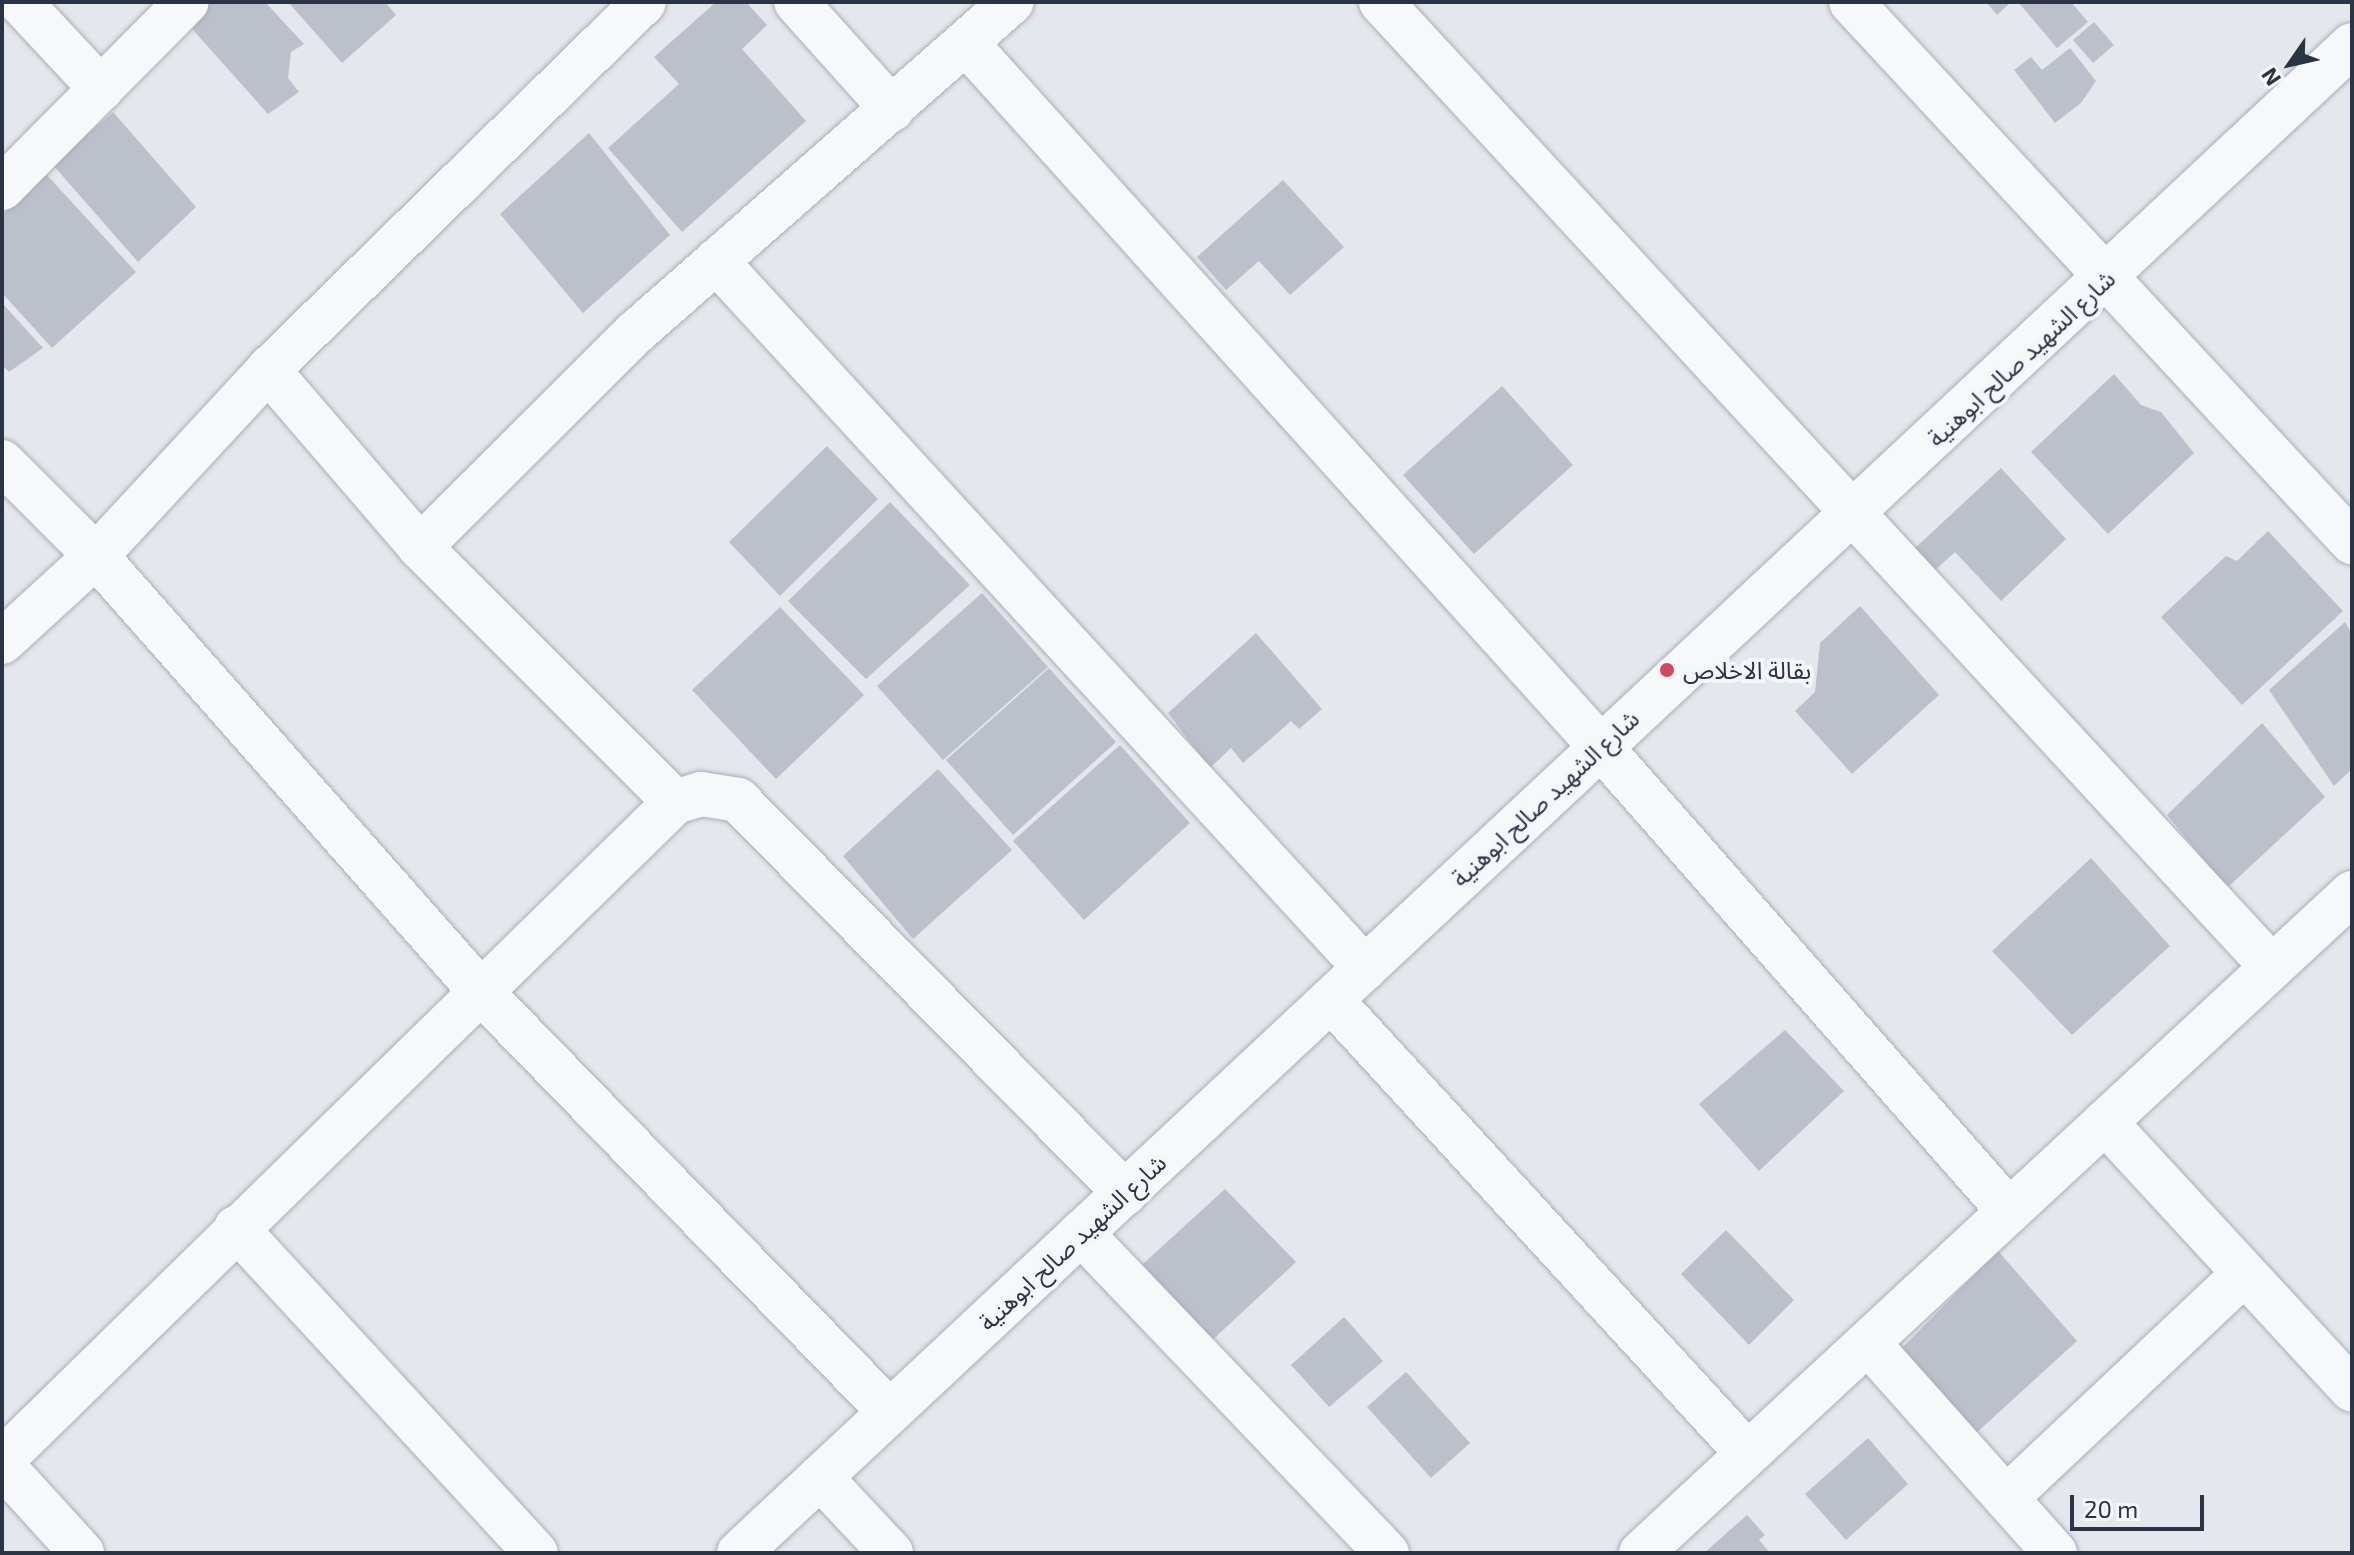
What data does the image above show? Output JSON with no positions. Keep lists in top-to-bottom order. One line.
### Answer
{"streets":{"street":["شارع الشهيد صالح ابوهنية"]},"places":["بقالة الاخلاص"],"scale_bar":"20 m","north":"bottom left"}
